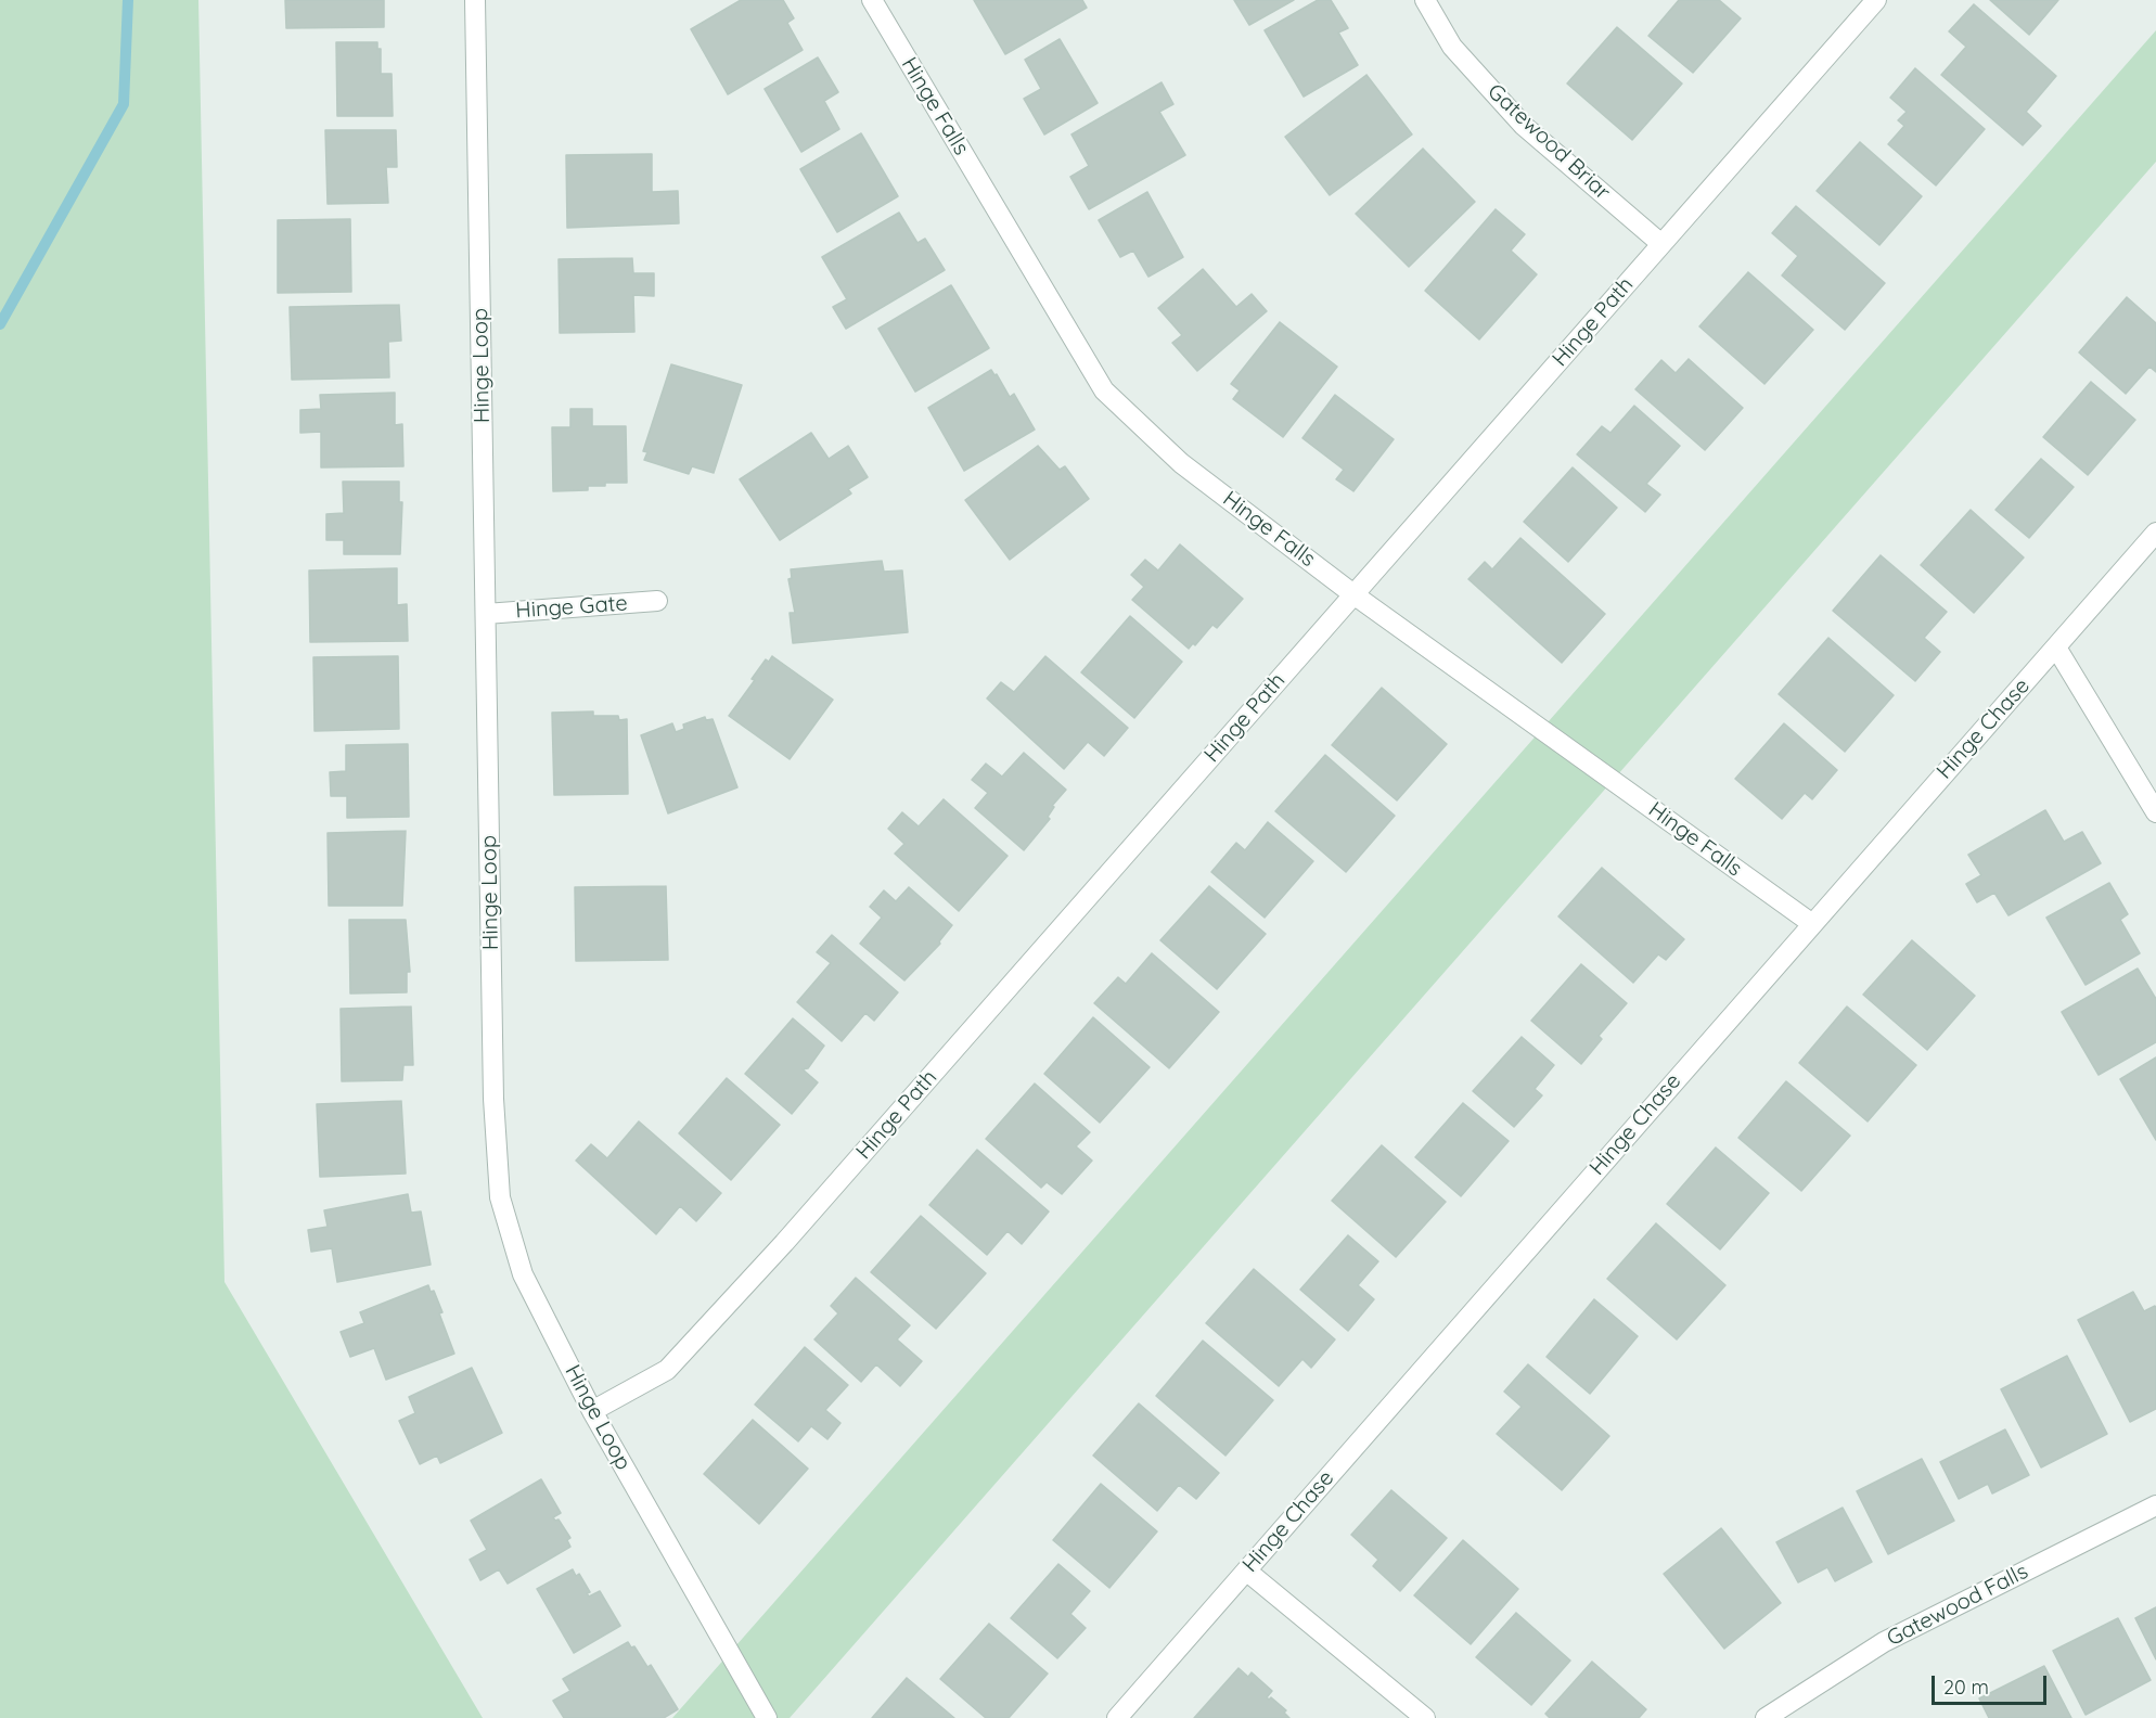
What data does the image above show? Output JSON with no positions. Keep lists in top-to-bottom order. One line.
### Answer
{"streets":{"street":["Hinge Falls","Gatewood Briar","Hinge Path","Hinge Loop","Hinge Gate","Hinge Chase","Gatewood Falls"]},"crossings":[["Hinge Falls","Hinge Path"],["Hinge Falls","Hinge Chase"],["Gatewood Briar","Hinge Path"],["Hinge Path","Hinge Loop"],["Hinge Loop","Hinge Gate"]],"scale_bar":"20 m"}
